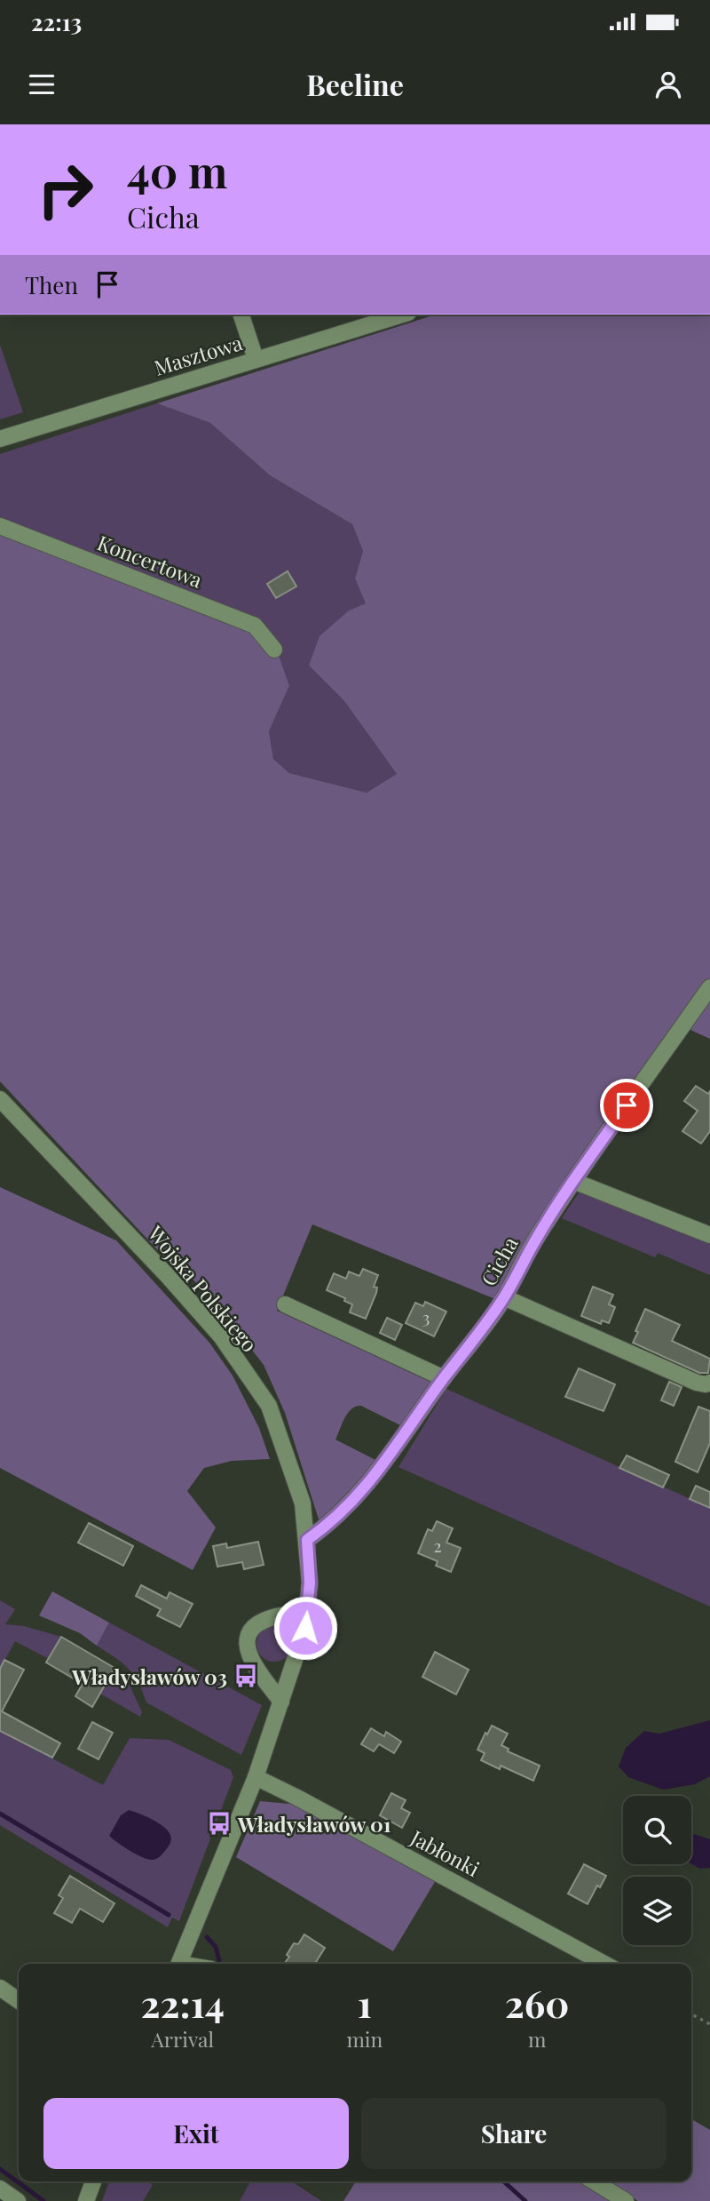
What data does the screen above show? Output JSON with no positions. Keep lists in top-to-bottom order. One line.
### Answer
{"streets":{"street":["Masztowa","Koncertowa","Cicha","Wojska Polskiego","Jabłonki"]},"crossings":[["Cicha","Wojska Polskiego"],["Wojska Polskiego","Jabłonki"]],"places":{"bus stop":["Władysławów 03","Władysławów 01"]},"house_numbers":["3","2"],"page":{"status":"22:13","header":"Beeline","turn":["40 m","Cicha"],"then":"Then","eta":["22:14","Arrival","1","min","260","m"],"buttons":["Exit","Share"]}}
